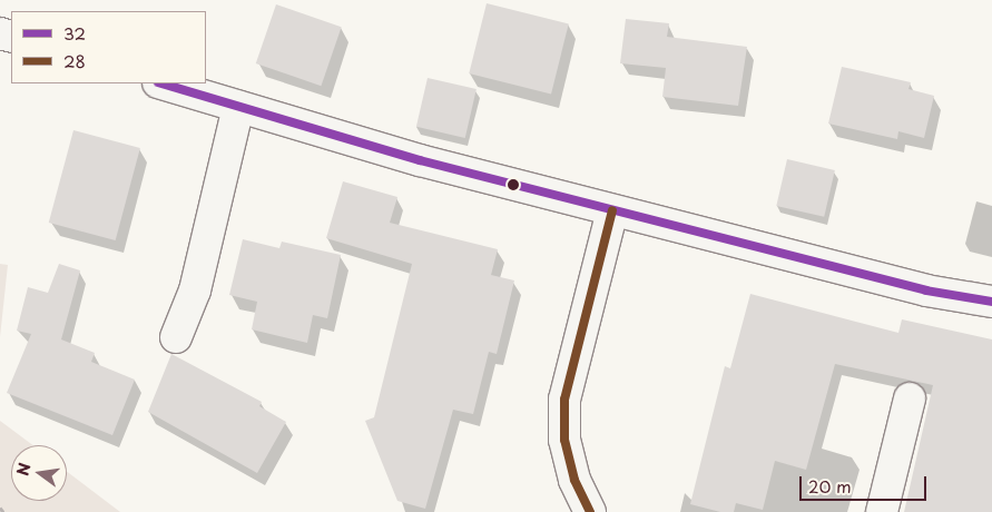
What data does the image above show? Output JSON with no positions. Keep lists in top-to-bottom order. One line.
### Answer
{"lines":["transit line 32","transit line 28"],"legend":["32","28"],"scale_bar":"20 m","north":"left"}
